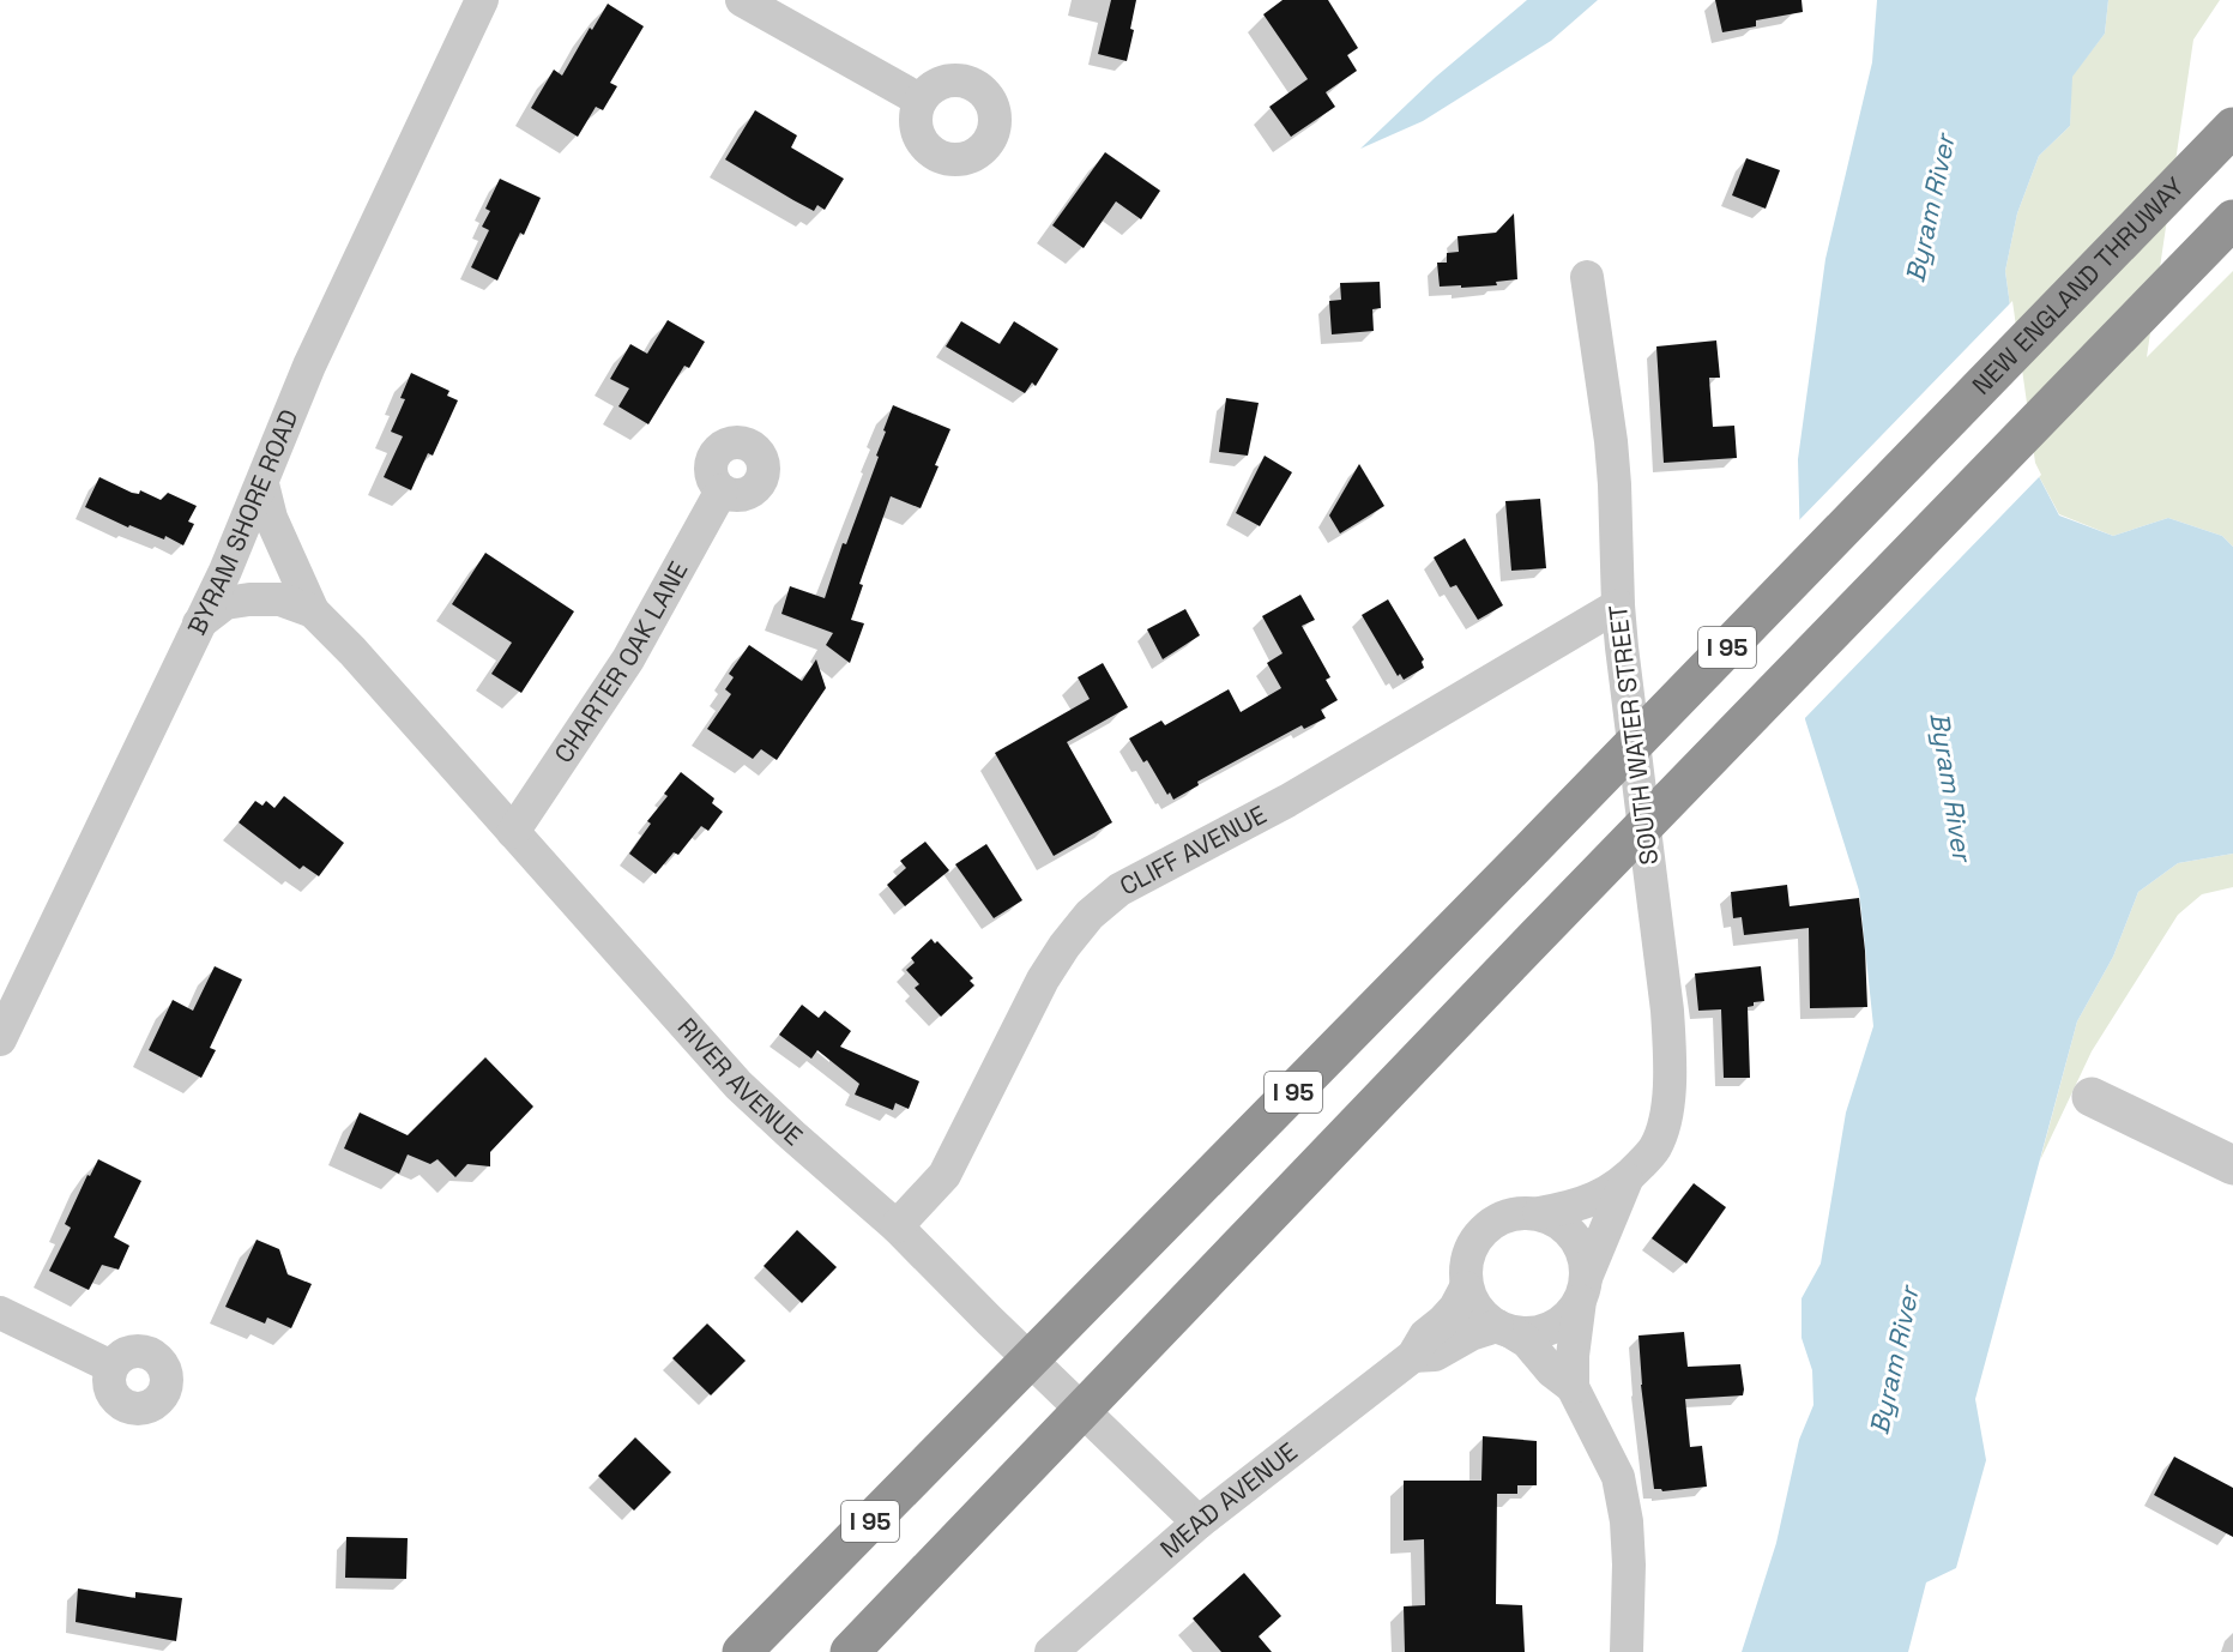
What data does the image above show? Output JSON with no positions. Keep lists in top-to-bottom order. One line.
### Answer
{"streets":{"highway":["NEW ENGLAND THRUWAY","I 95"],"street":["BYRAM SHORE ROAD","CHARTER OAK LANE","SOUTH WATER STREET","CLIFF AVENUE","RIVER AVENUE","MEAD AVENUE"]},"crossings":[["BYRAM SHORE ROAD","RIVER AVENUE"],["CHARTER OAK LANE","RIVER AVENUE"],["SOUTH WATER STREET","CLIFF AVENUE"],["SOUTH WATER STREET","MEAD AVENUE"],["CLIFF AVENUE","RIVER AVENUE"],["RIVER AVENUE","MEAD AVENUE"]],"water":["Byram River"]}
